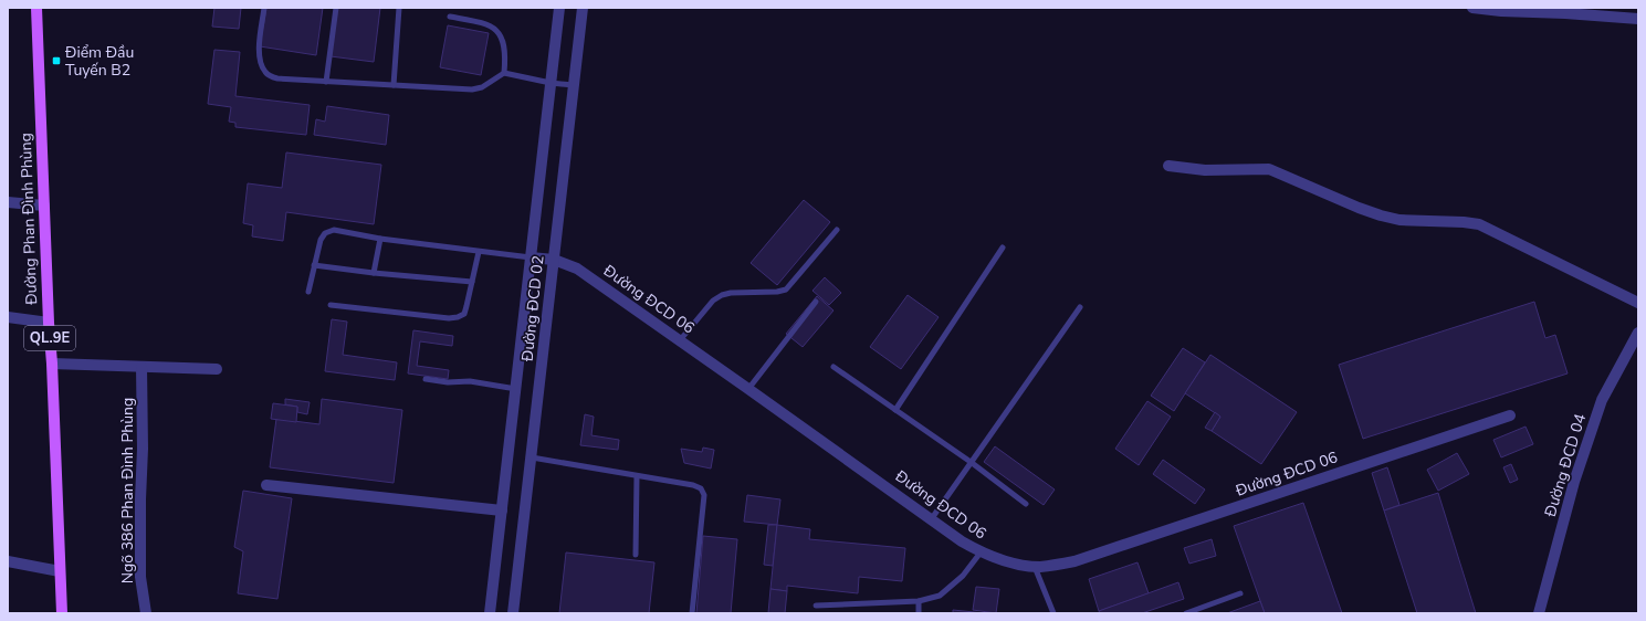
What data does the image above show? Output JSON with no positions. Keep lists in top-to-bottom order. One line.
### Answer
{"streets":{"main road":["Đường Phan Đình Phùng","QL.9E"],"street":["Đường ĐCD 06","Đường ĐCD 02","Đường ĐCD 04","Ngõ 386 Phan Đình Phùng"]},"crossings":[["Đường ĐCD 06","Đường ĐCD 02"]],"places":{"transit":["Điểm Đầu Tuyến B2"]}}
